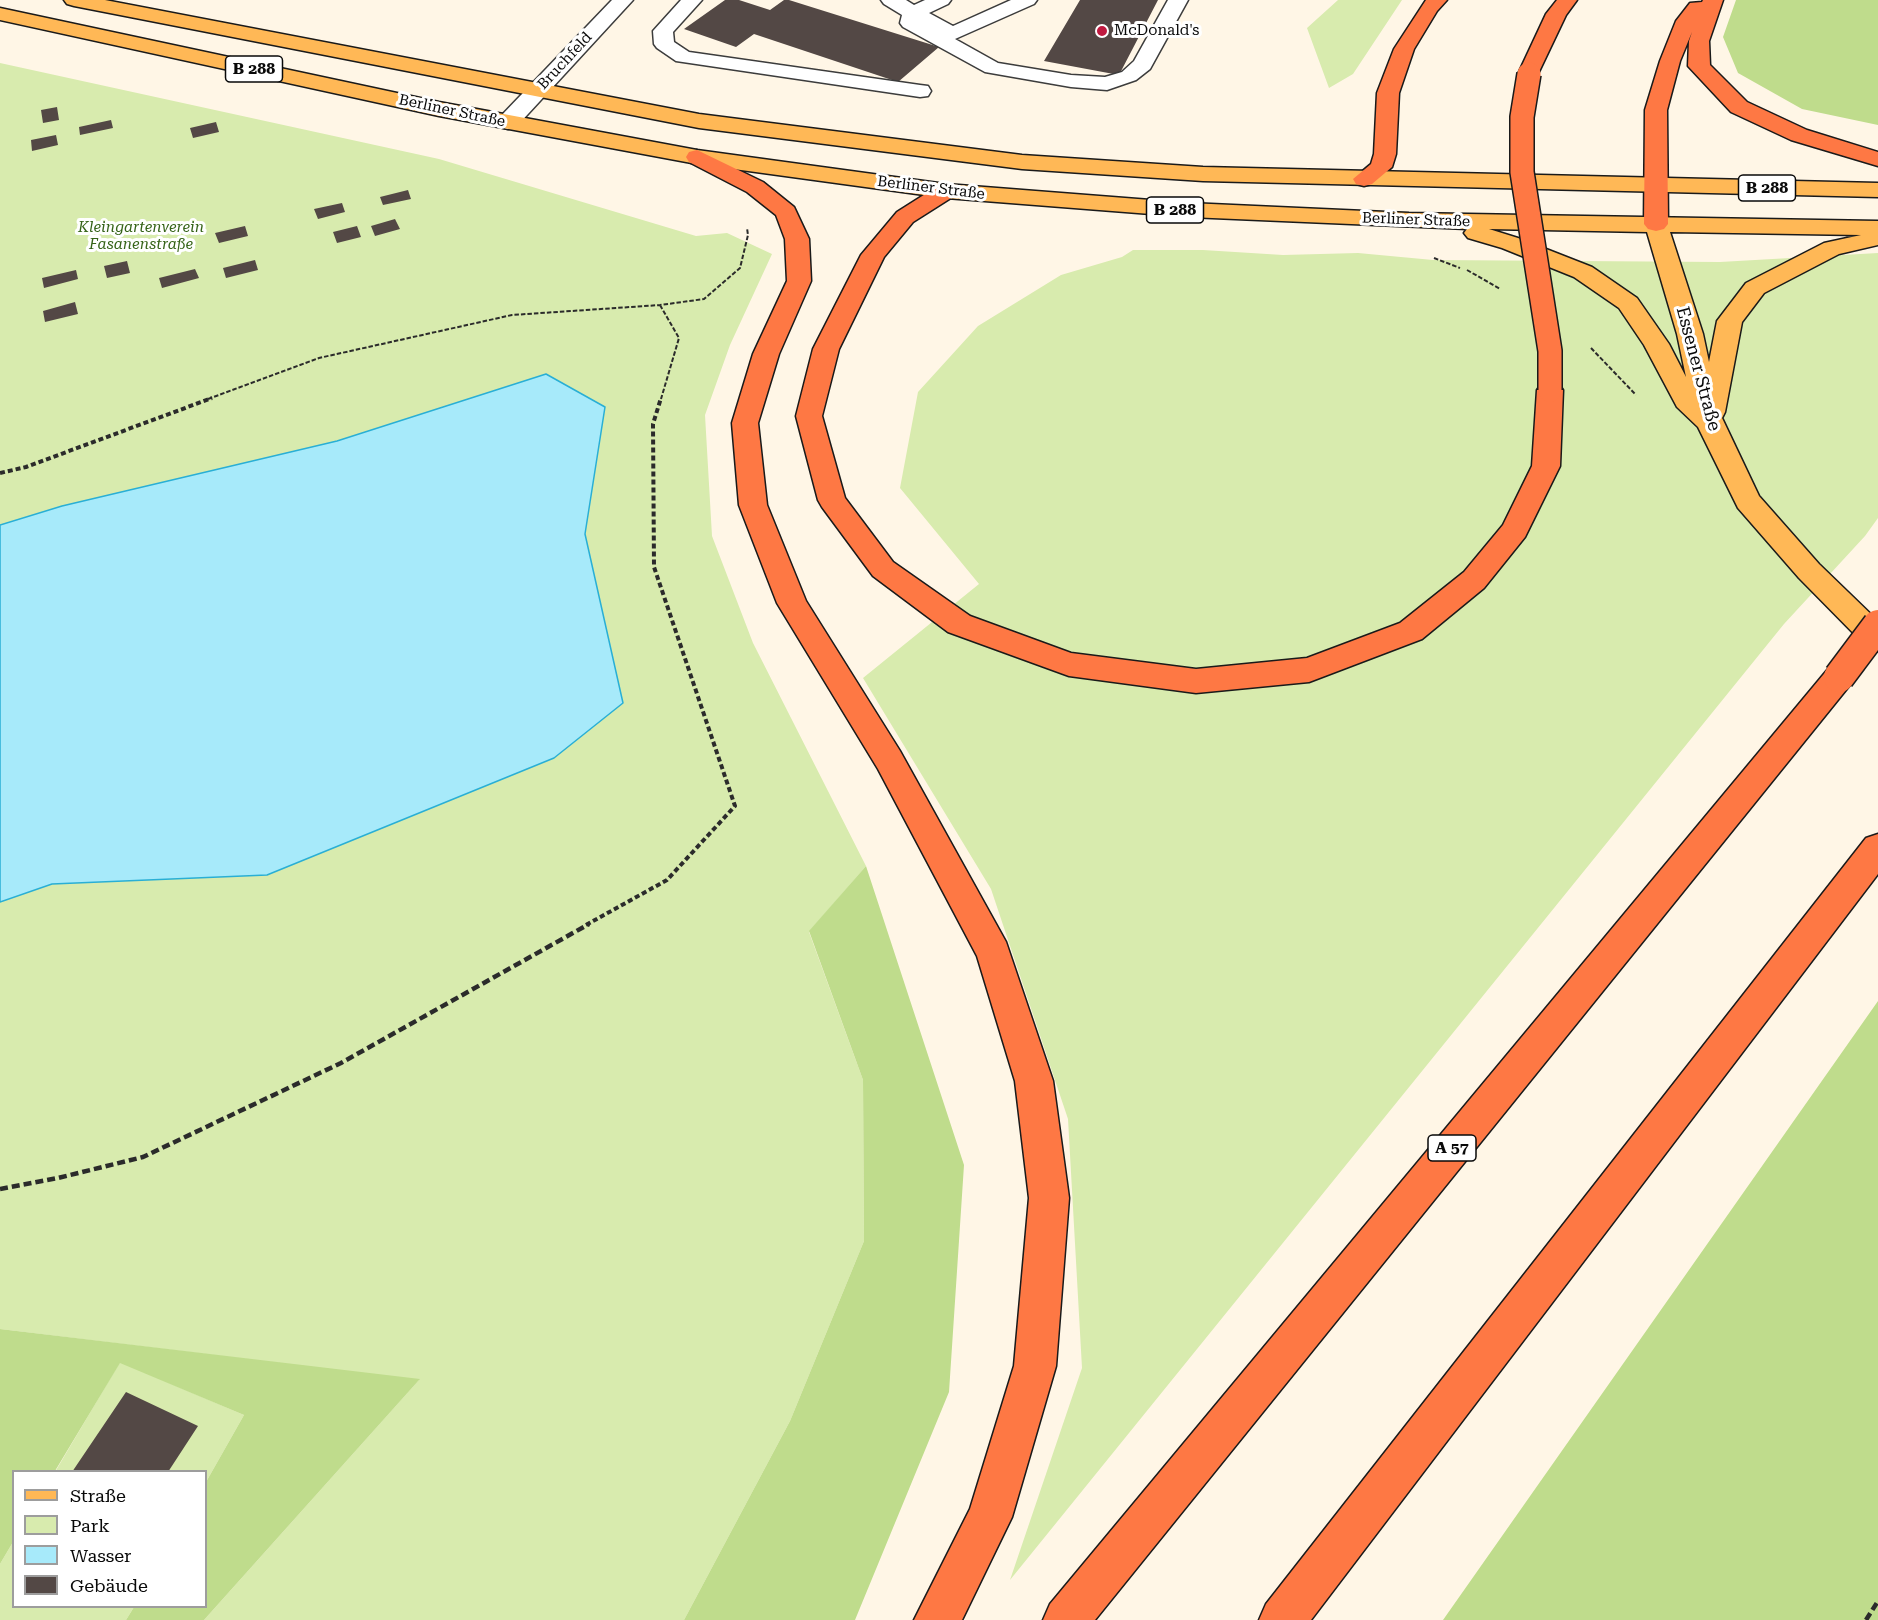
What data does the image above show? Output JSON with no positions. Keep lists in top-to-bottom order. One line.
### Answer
{"streets":{"highway":["A 57"],"main road":["B 288","Berliner Straße","Essener Straße"],"street":["Bruchfeld"]},"crossings":[["Bruchfeld","Berliner Straße"],["Berliner Straße","Essener Straße"]],"parks":["Kleingartenverein Fasanenstraße"],"places":["McDonald's"],"legend":["Straße","Park","Wasser","Gebäude"]}
